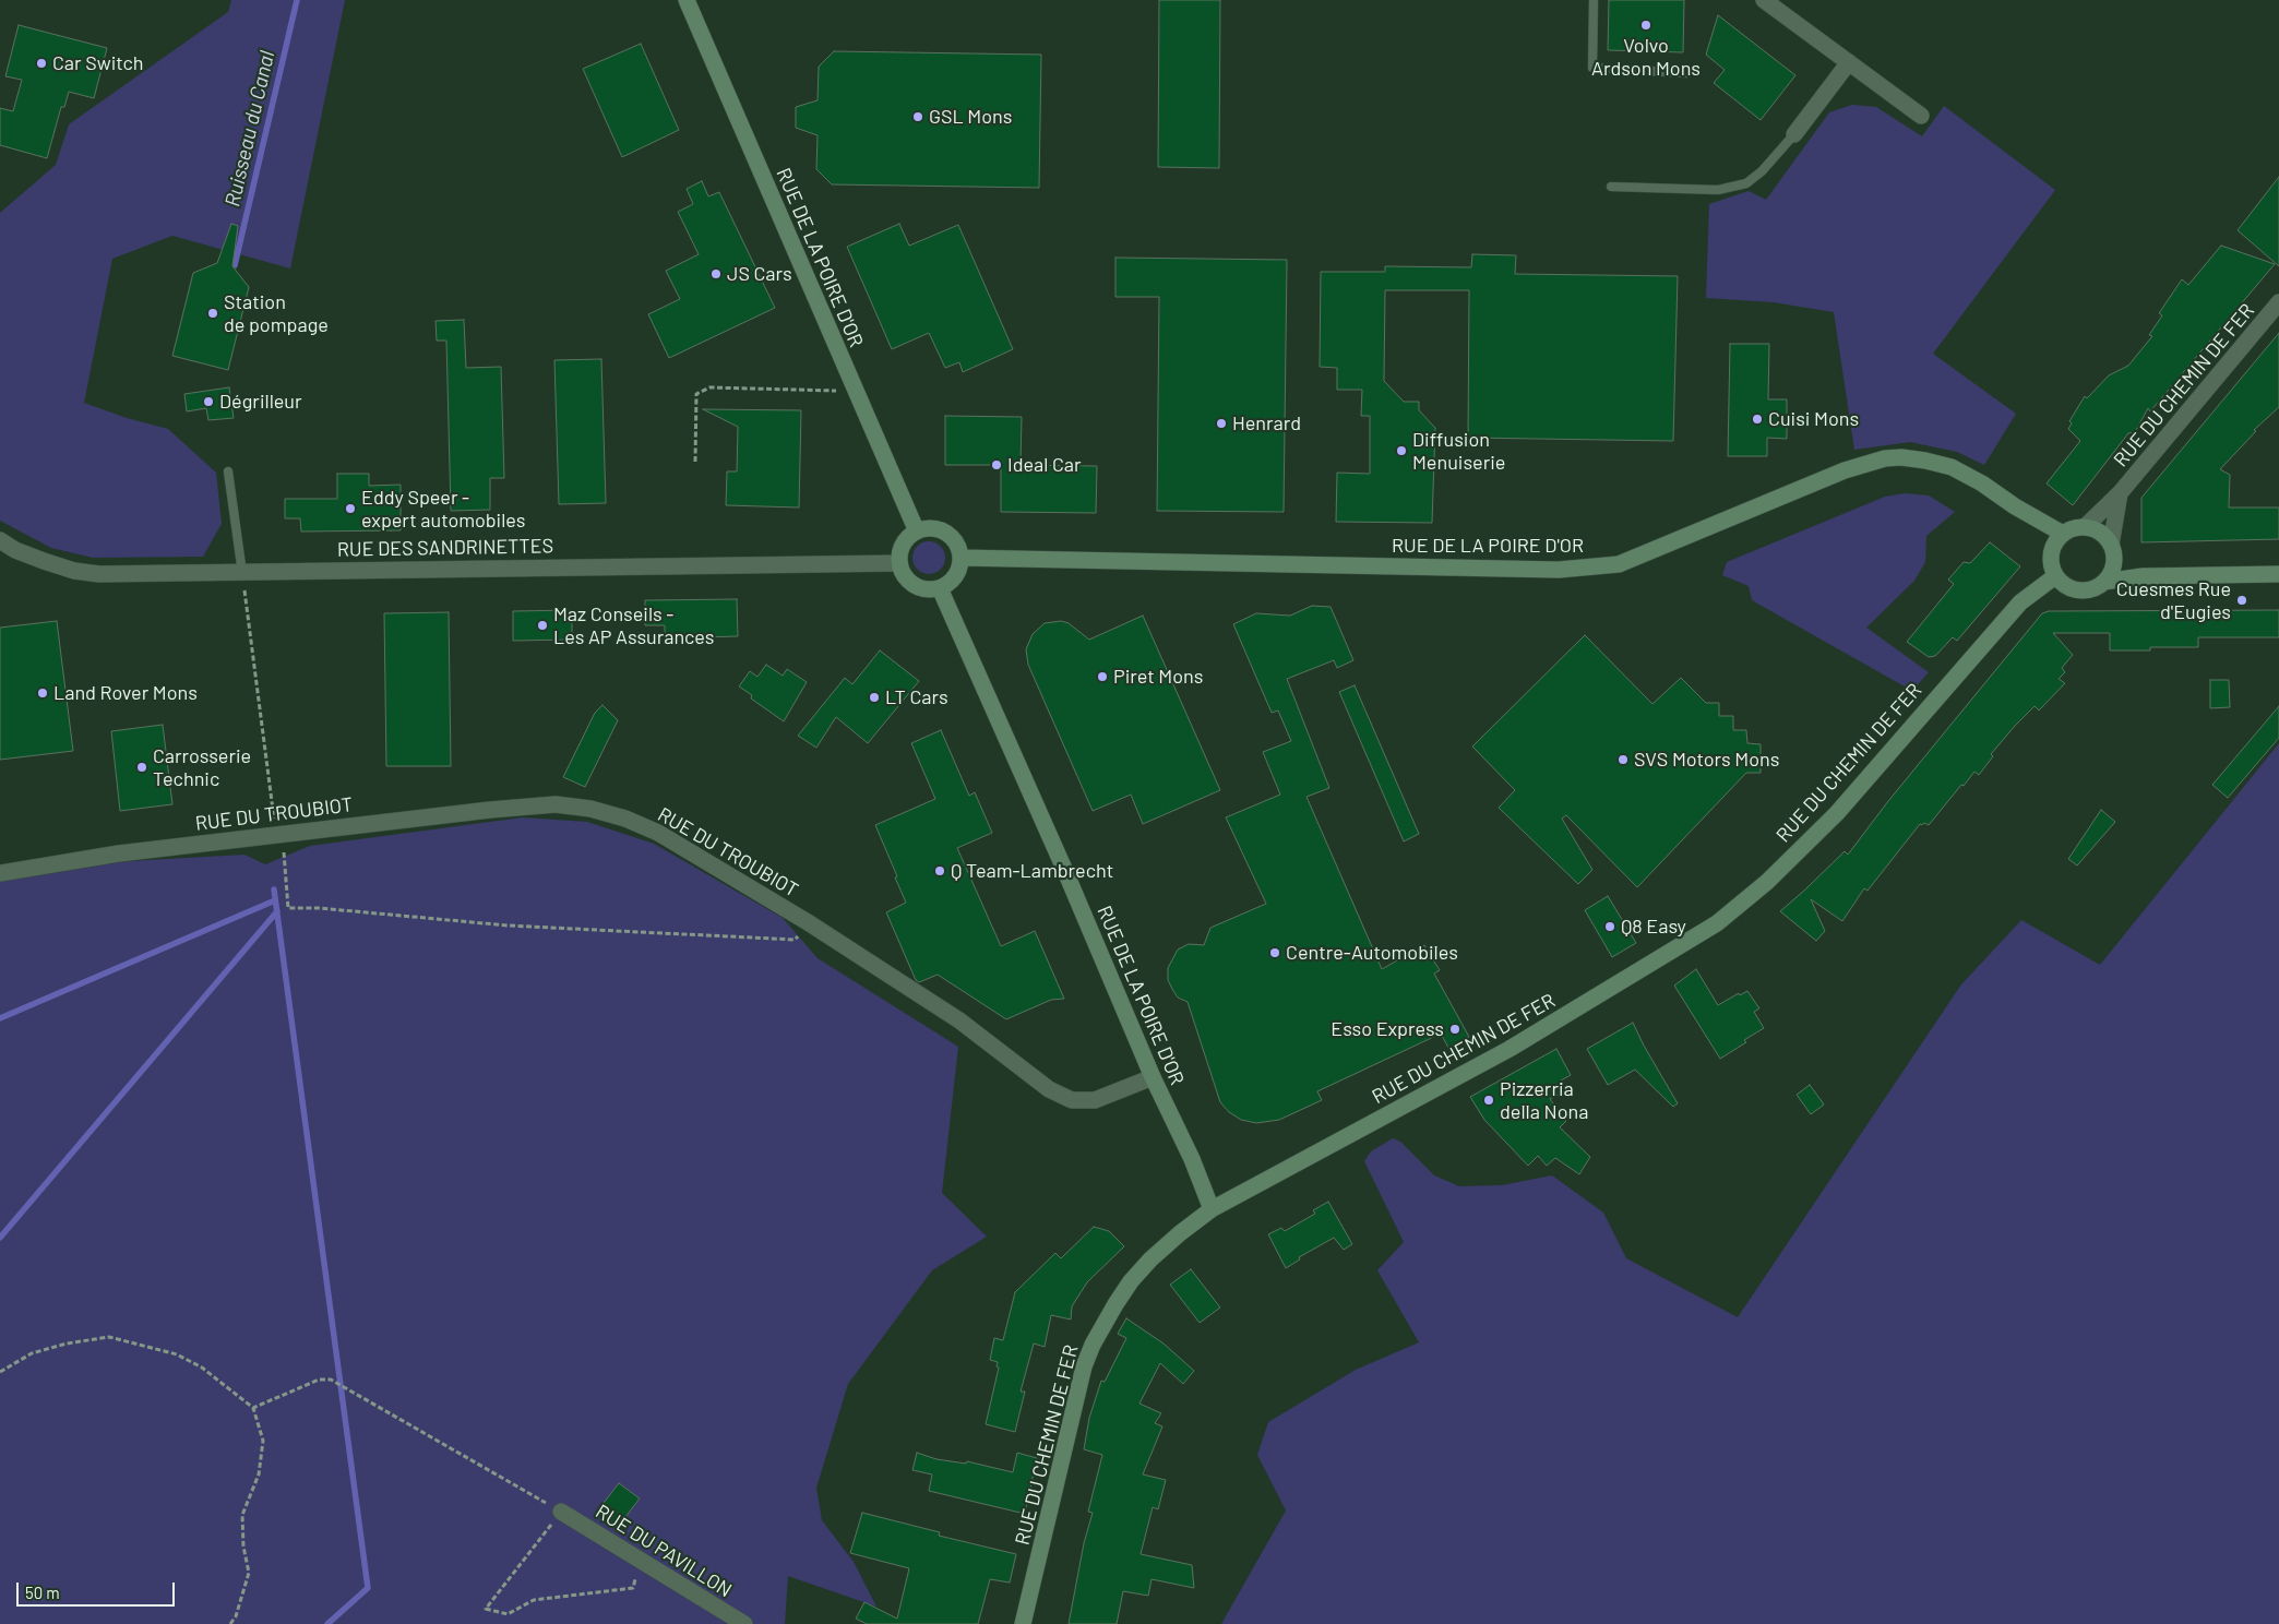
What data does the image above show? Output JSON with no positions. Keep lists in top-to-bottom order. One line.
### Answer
{"streets":{"street":["RUE DE LA POIRE D'OR","RUE DU CHEMIN DE FER","RUE DES SANDRINETTES","RUE DU TROUBIOT","RUE DU PAVILLON"]},"crossings":[["RUE DE LA POIRE D'OR","RUE DU CHEMIN DE FER"],["RUE DE LA POIRE D'OR","RUE DES SANDRINETTES"],["RUE DE LA POIRE D'OR","RUE DU TROUBIOT"]],"water":["Ruisseau du Canal"],"places":["Volvo Ardson Mons","Car Switch","GSL Mons","JS Cars","Station de pompage","Dégrilleur","Cuisi Mons","Henrard","Diffusion Menuiserie","Ideal Car","Eddy Speer - expert automobiles","Cuesmes Rue d'Eugies","Maz Conseils - Les AP Assurances","Piret Mons","Land Rover Mons","LT Cars","SVS Motors Mons","Carrosserie Technic","Q Team-Lambrecht","Q8 Easy","Centre-Automobiles","Esso Express","Pizzerria della Nona"],"scale_bar":"50 m"}
